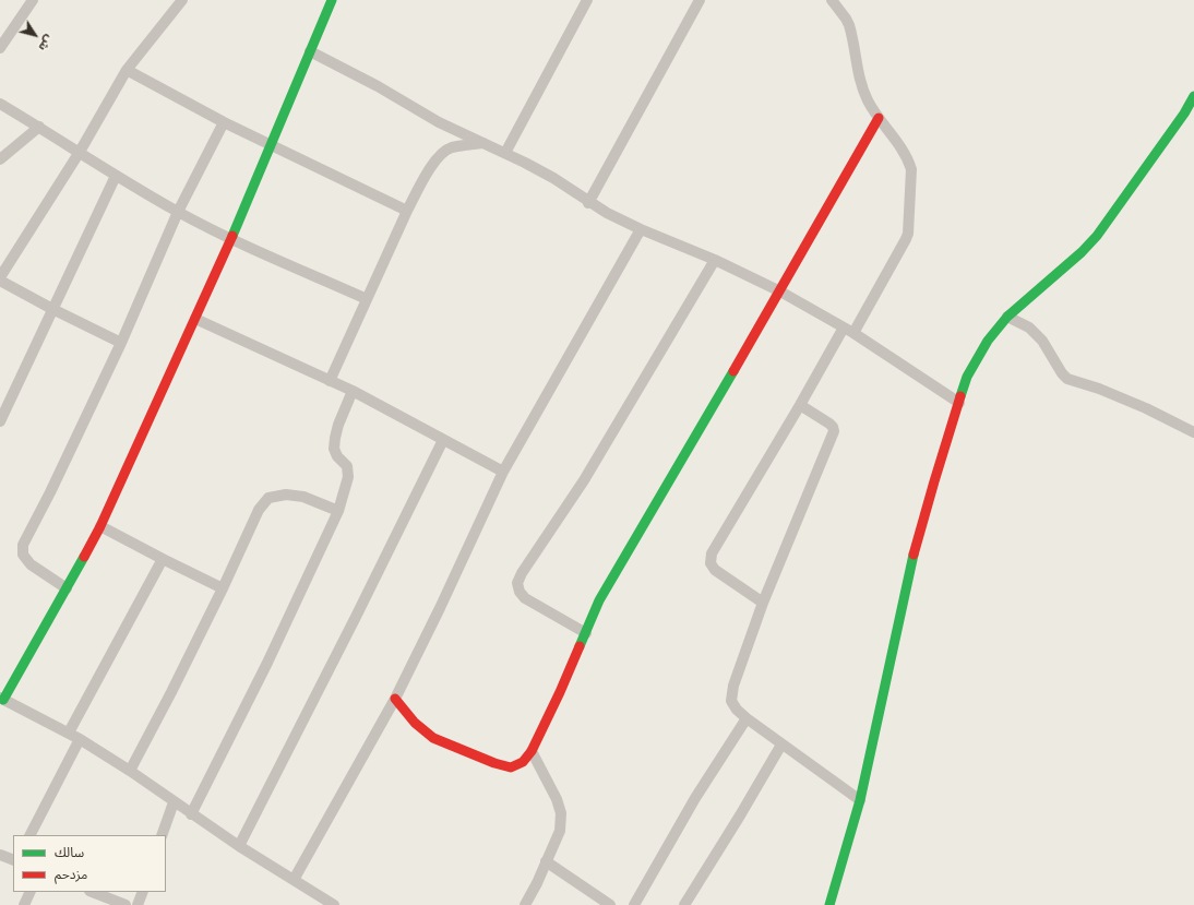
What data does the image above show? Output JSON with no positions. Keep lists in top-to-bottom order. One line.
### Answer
{"legend":["سالك","مزدحم"],"north":"bottom right"}
